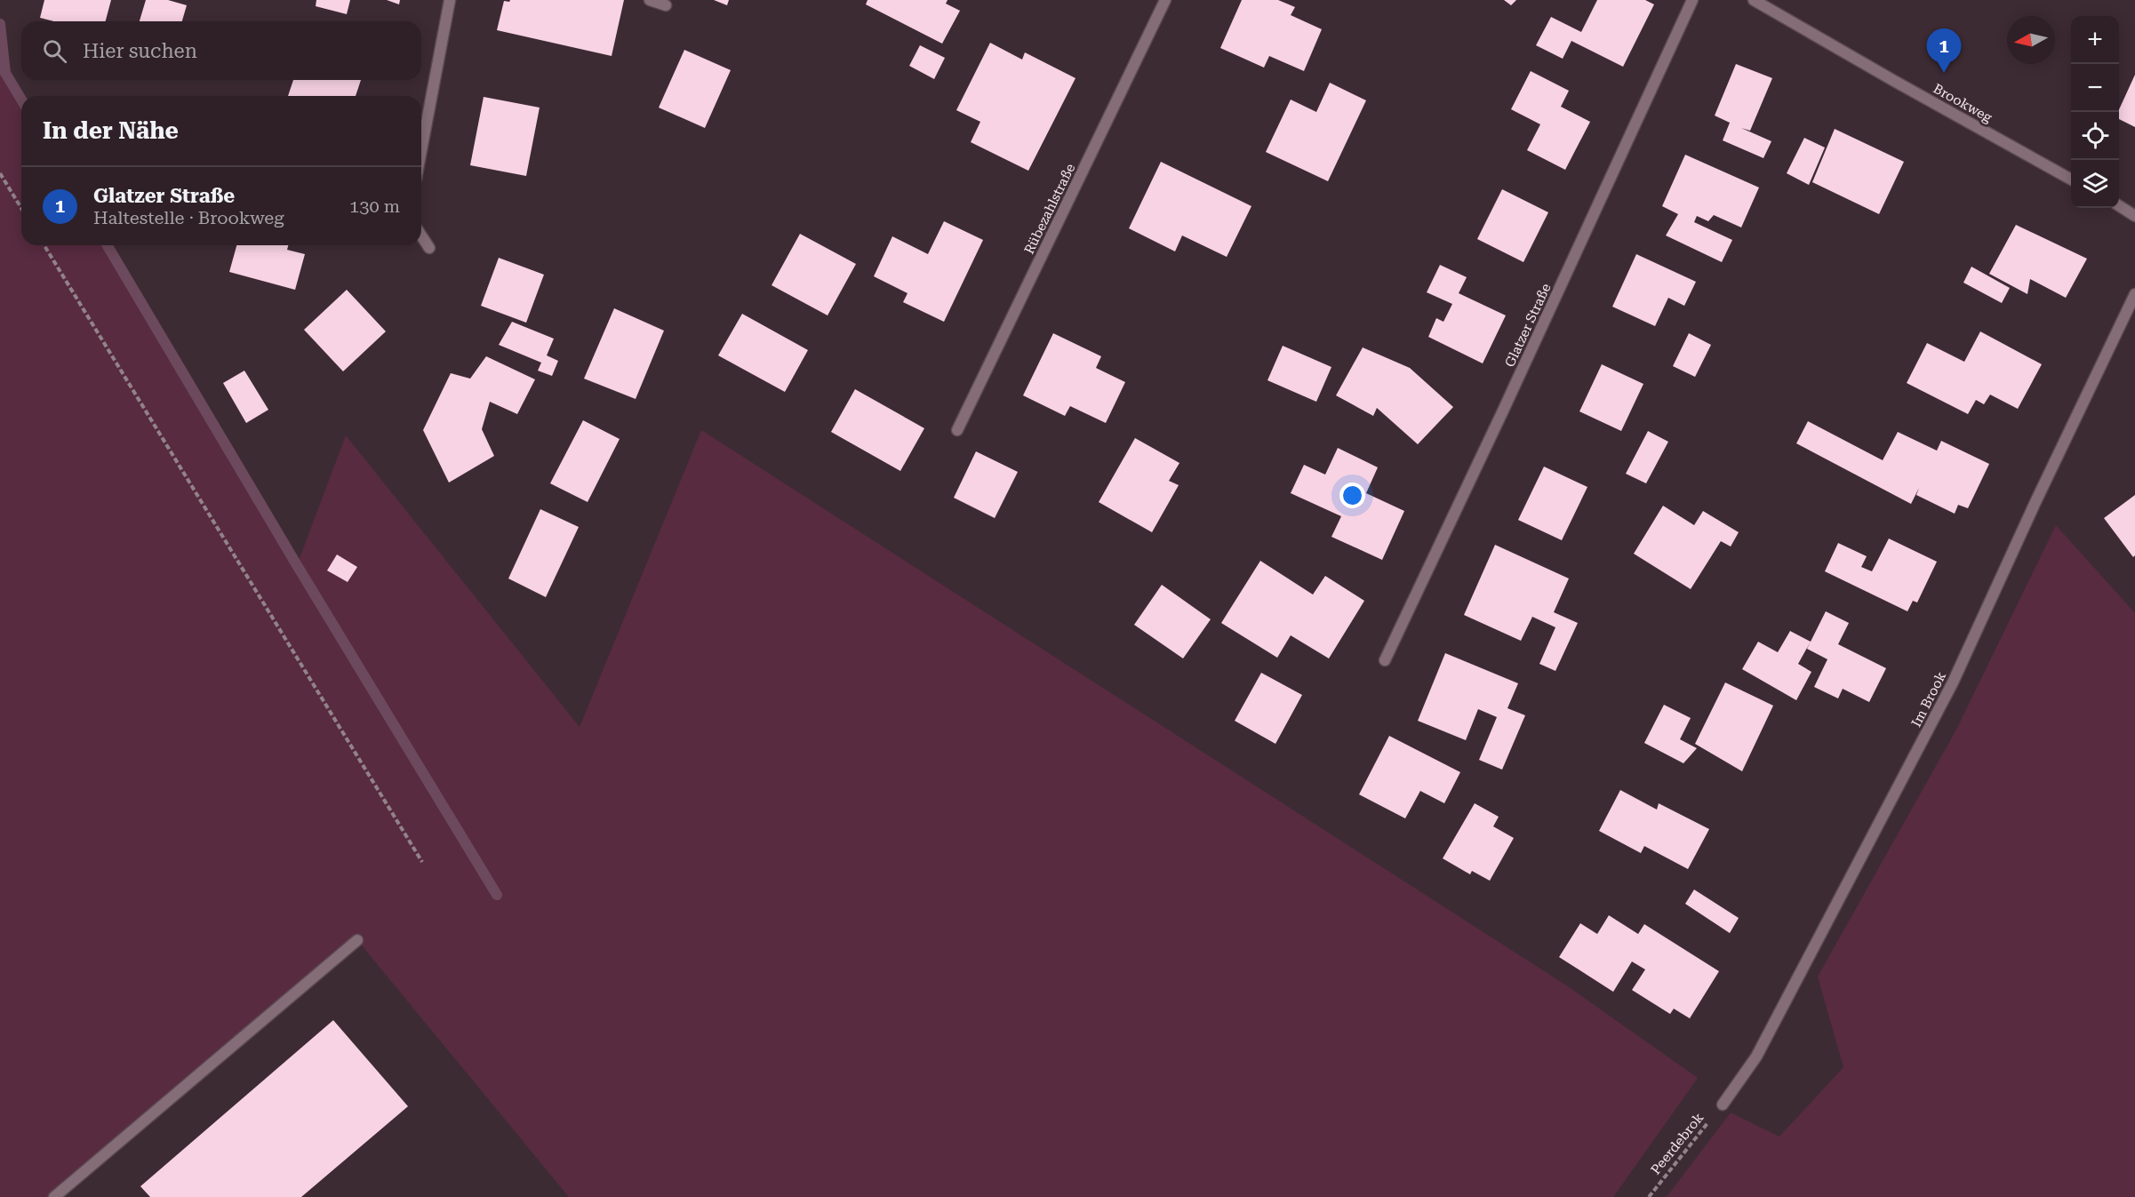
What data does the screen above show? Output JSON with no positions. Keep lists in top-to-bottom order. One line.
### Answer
{"streets":{"street":["Brookweg","Rübezahlstraße","Glatzer Straße","Im Brook"],"path":["Peerdebrok"]},"crossings":[["Im Brook","Peerdebrok"]],"north":"left","page":{"map_buttons":["+","−"],"search":"Hier suchen","pins":"1","heading":"In der Nähe","list":[{"mark":"1","name":"Glatzer Straße","note":"Haltestelle · Brookweg","value":"130 m"}]}}
